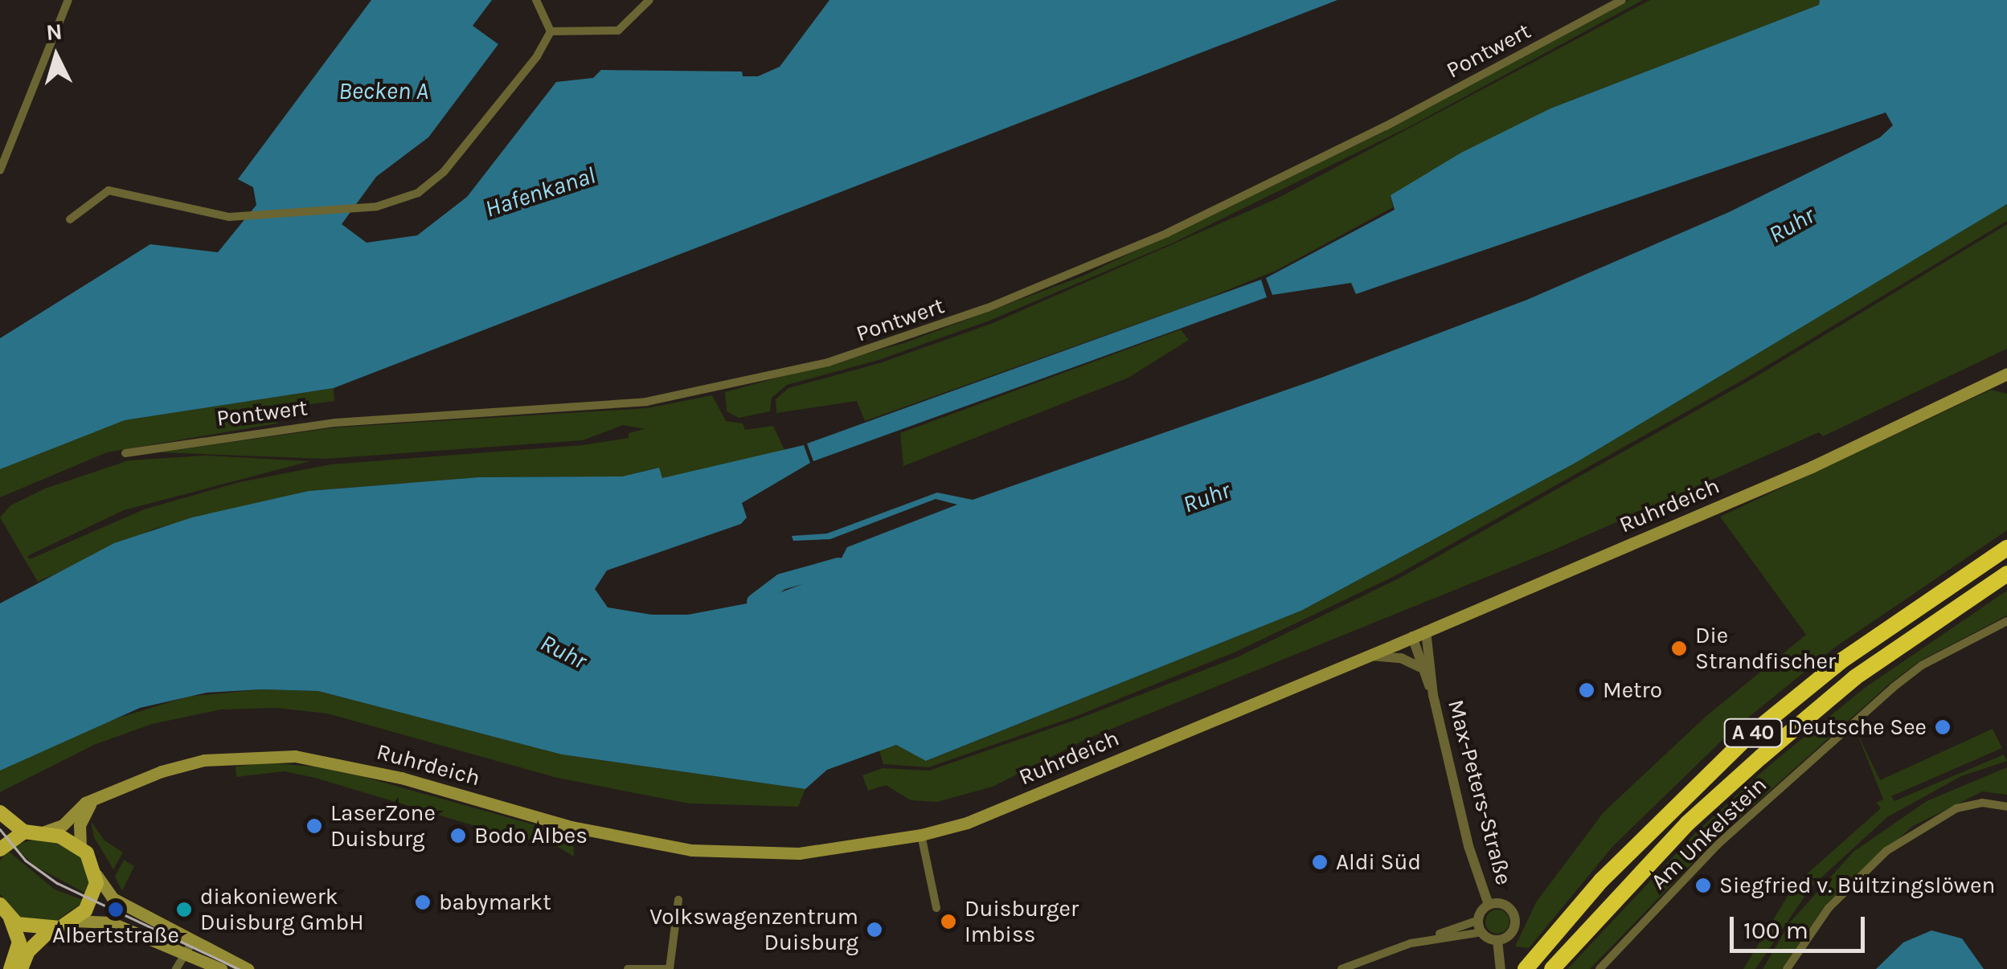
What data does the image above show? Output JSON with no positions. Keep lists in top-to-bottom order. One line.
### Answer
{"streets":{"highway":["A 40"],"main road":["Ruhrdeich"],"street":["Pontwert","Max-Peters-Straße","Am Unkelstein"]},"crossings":[["Ruhrdeich","Max-Peters-Straße"]],"water":["Becken A","Hafenkanal","Ruhr"],"places":["Die Strandfischer","Metro","Deutsche See","LaserZone Duisburg","Bodo Albes","Aldi Süd","Siegfried v. Bültzingslöwen","babymarkt","Albertstraße","diakoniewerk Duisburg GmbH","Duisburger Imbiss","Volkswagenzentrum Duisburg"],"scale_bar":"100 m","north":"top"}
